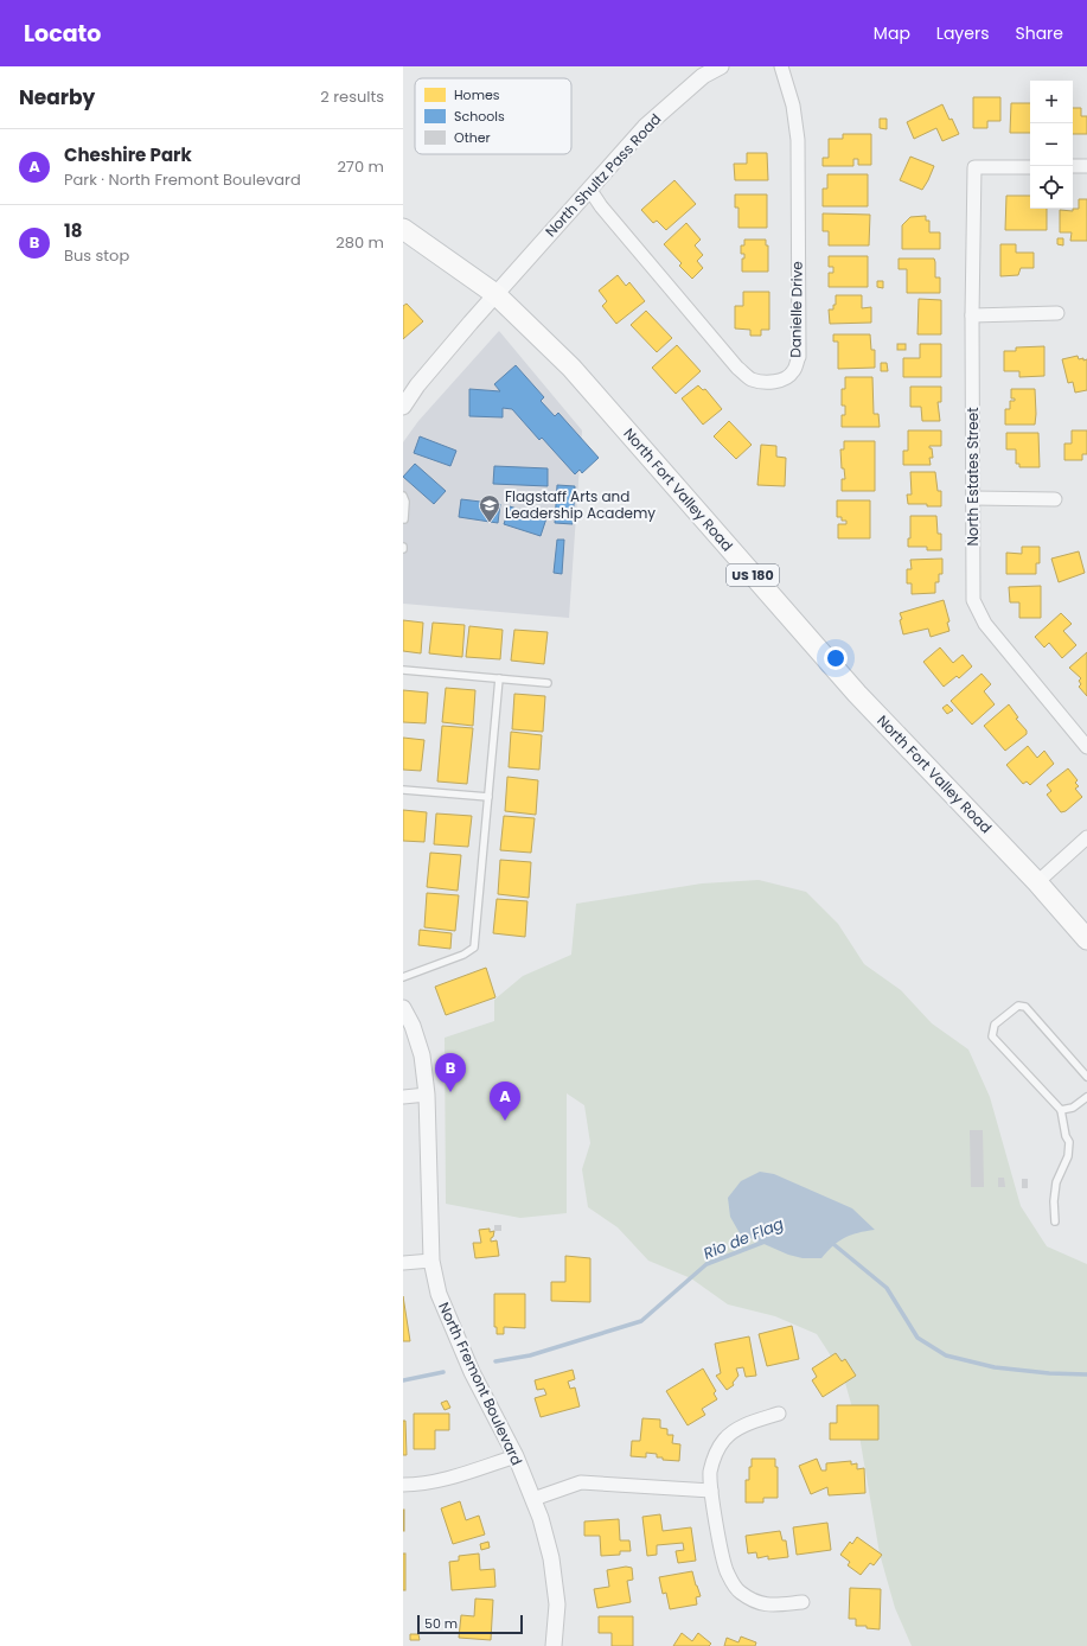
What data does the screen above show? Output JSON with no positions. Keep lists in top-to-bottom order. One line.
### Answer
{"streets":{"main road":["North Fort Valley Road","US 180"],"street":["North Shultz Pass Road","Danielle Drive","North Estates Street","North Fremont Boulevard"]},"crossings":[["North Shultz Pass Road","Danielle Drive"],["North Shultz Pass Road","North Fort Valley Road"]],"water":["Rio de Flag"],"places":{"school or university":["Flagstaff Arts and Leadership Academy"]},"legend":["Homes","Schools","Other"],"scale_bar":"50 m","page":{"header":"Locato","nav":["Map","Layers","Share"],"heading":["Nearby","2 results"],"map_buttons":["+","−"],"list":[{"mark":"A","name":"Cheshire Park","note":"Park · North Fremont Boulevard","value":"270 m"},{"mark":"B","name":"18","note":"Bus stop","value":"280 m"}],"pins":["B","A"],"scale":"50 m"}}
